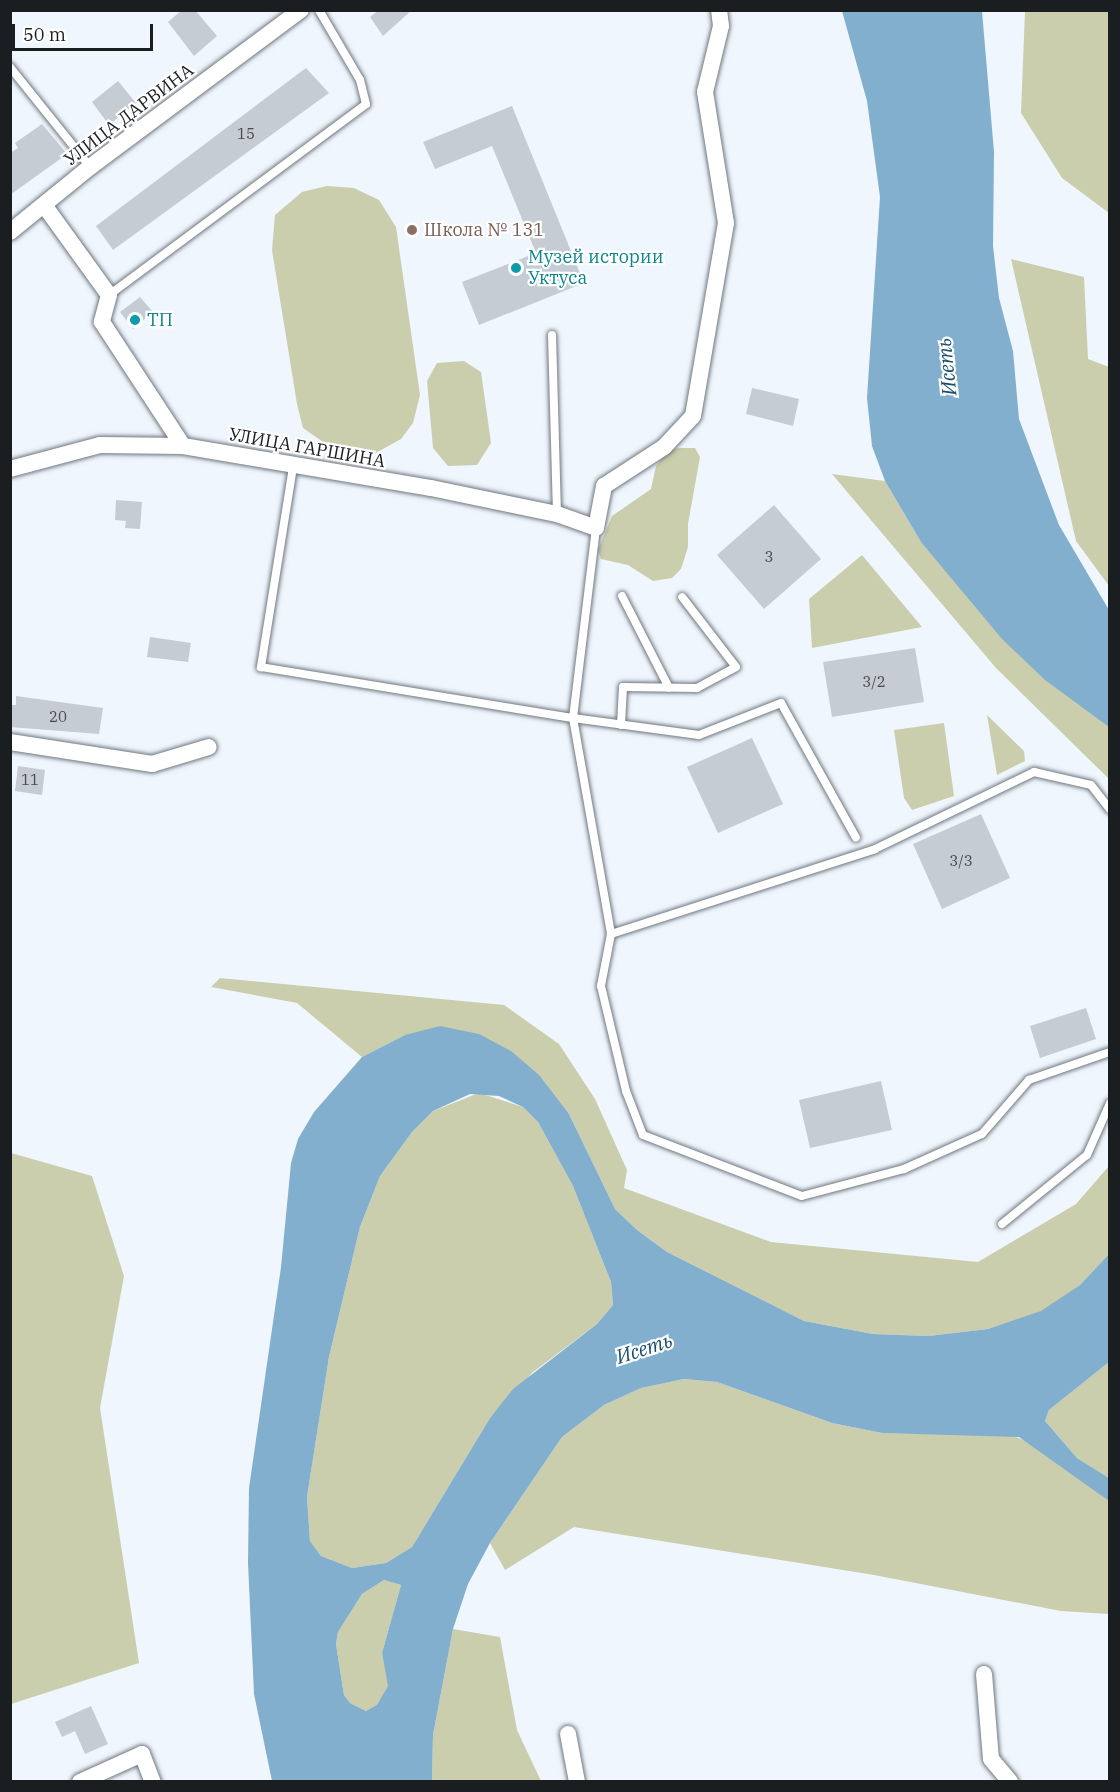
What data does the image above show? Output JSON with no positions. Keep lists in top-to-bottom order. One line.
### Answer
{"streets":{"street":["УЛИЦА ДАРВИНА","УЛИЦА ГАРШИНА"]},"water":["Исеть"],"places":["Школа № 131","Музей истории Уктуса","ТП"],"house_numbers":["15","3","3/2","20","11","3/3"],"scale_bar":"50 m"}
